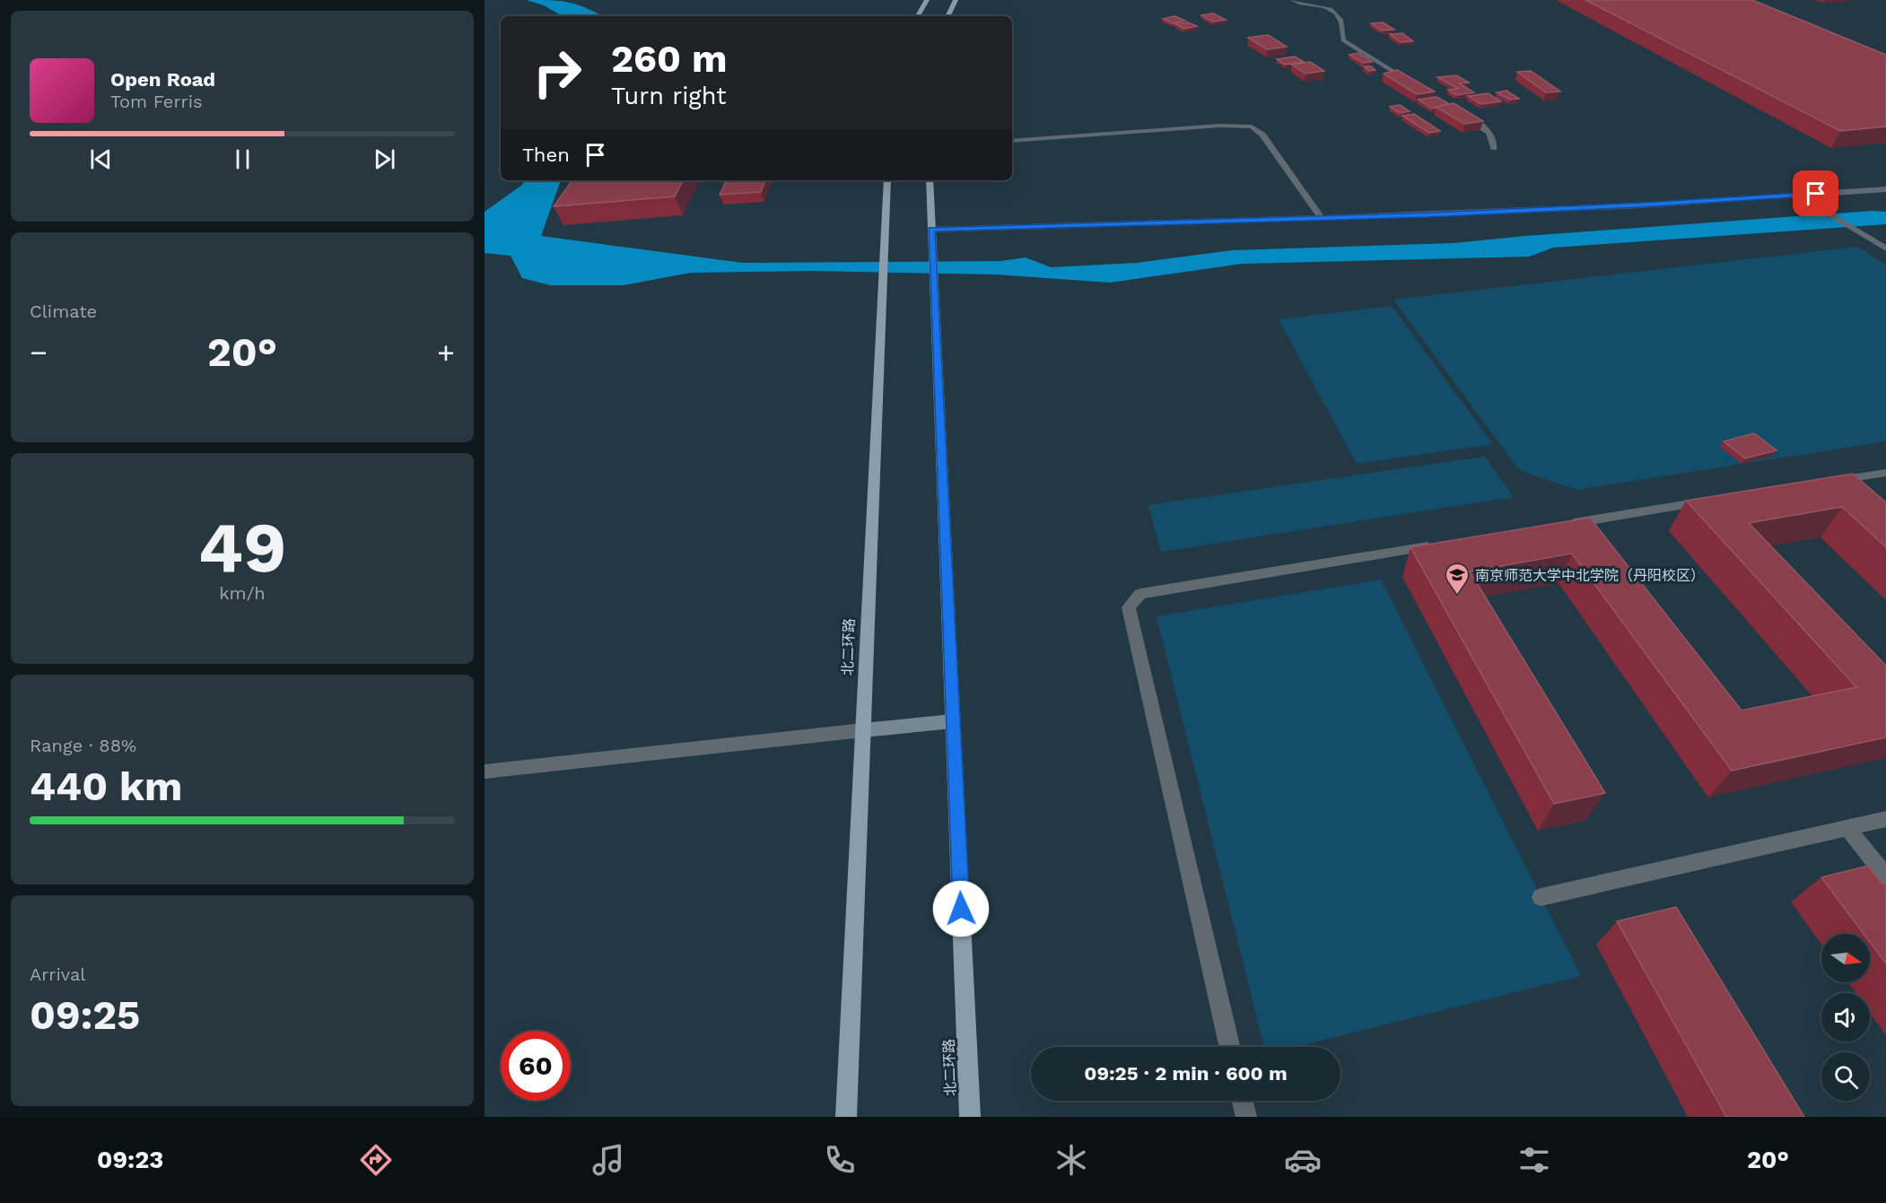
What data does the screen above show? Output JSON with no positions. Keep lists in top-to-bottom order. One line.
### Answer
{"streets":{"main road":["北二环路"]},"places":{"school or university":["南京师范大学中北学院（丹阳校区）"]},"north":"right","page":{"turn":["260 m","Turn right"],"song":["Open Road","Tom Ferris"],"then":"Then","tile":["Climate",["49","km/h"],["Range · 88%","440 km"],["Arrival","09:25"]],"heat":["−","20°","+"],"limit":"60","trip":"09:25 · 2 min · 600 m","tabs":["09:23","20°"]}}
